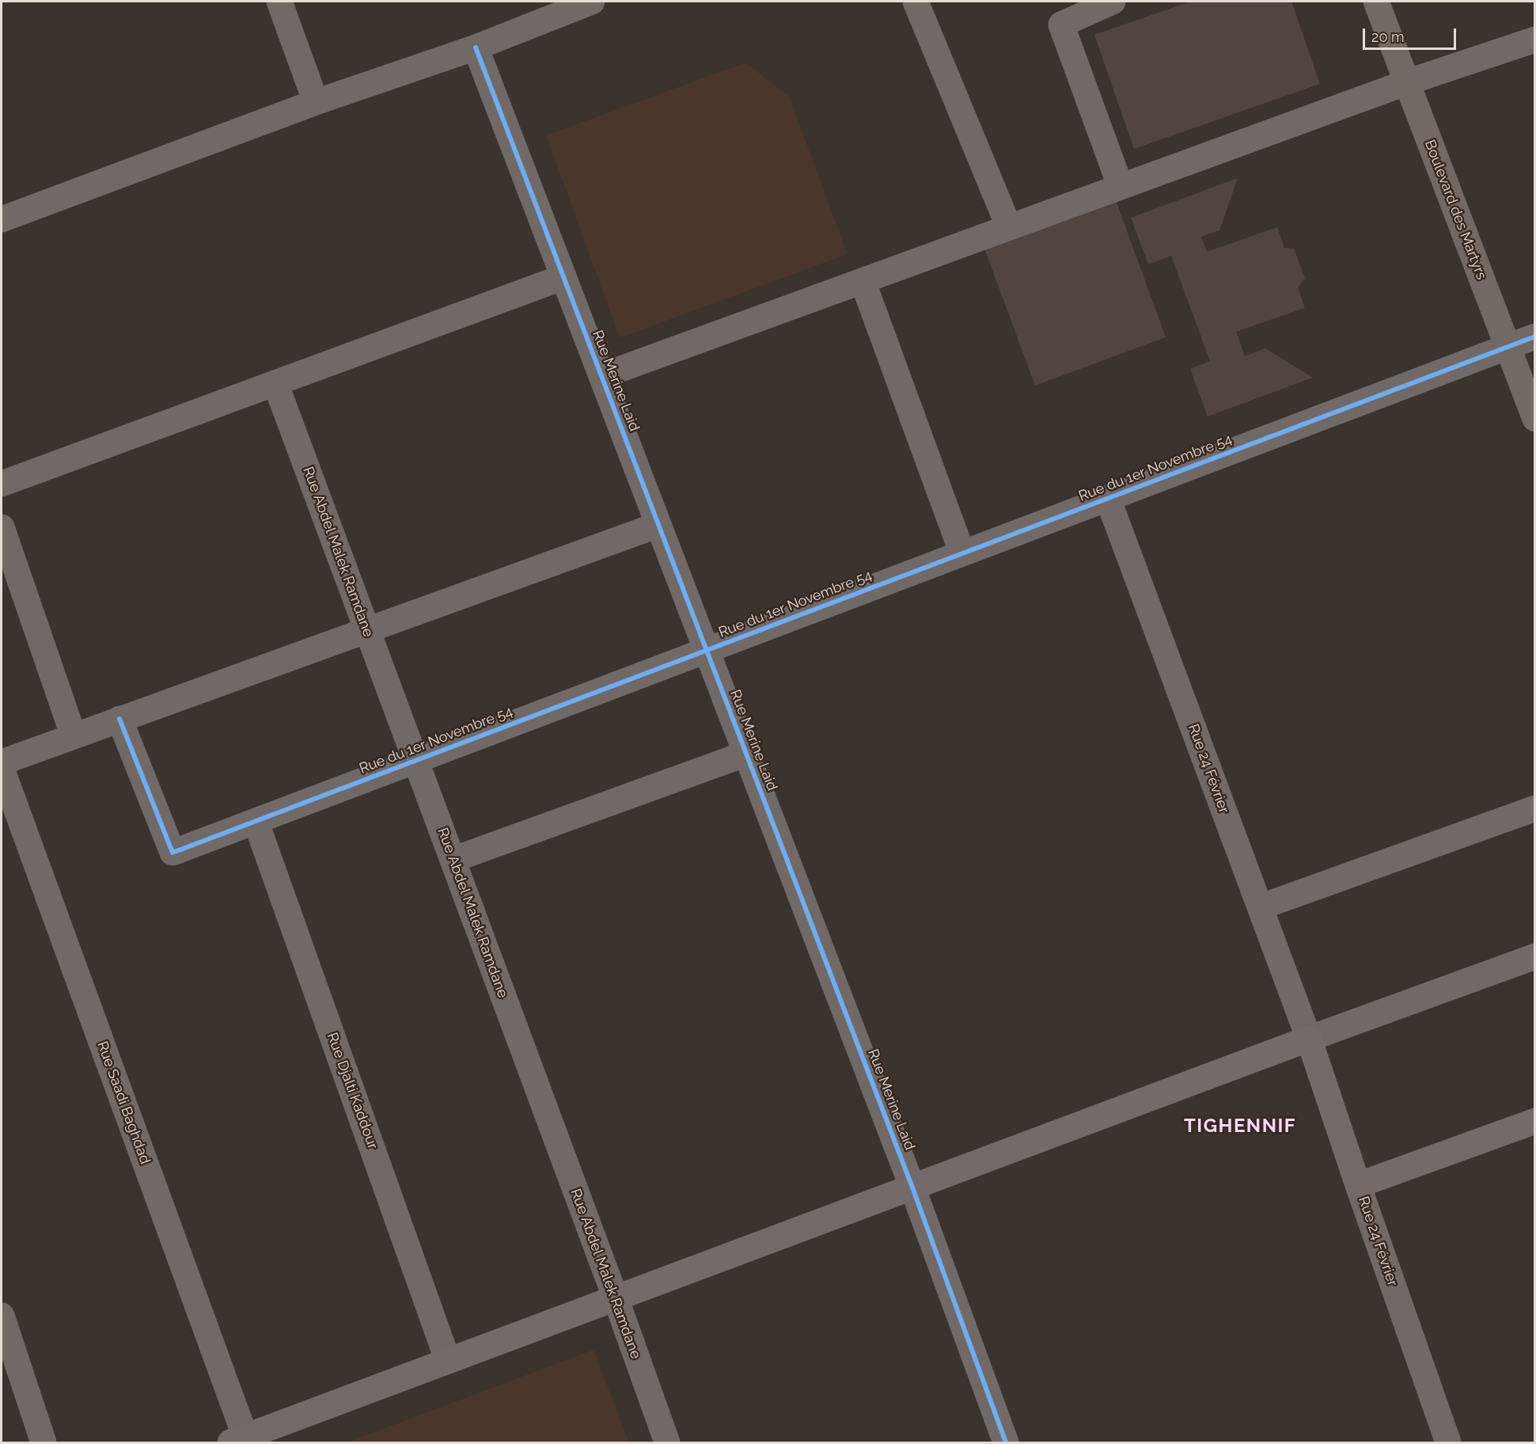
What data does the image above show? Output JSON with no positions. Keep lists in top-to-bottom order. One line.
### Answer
{"streets":{"main road":["Boulevard des Martyrs","Rue 24 Février"],"street":["Rue Merine Laid","Rue du 1er Novembre 54","Rue Abdel Malek Ramdane","Rue Djalti Kaddour","Rue Saadi Baghdad"]},"crossings":[["Boulevard des Martyrs","Rue du 1er Novembre 54"],["Rue Merine Laid","Rue du 1er Novembre 54"],["Rue du 1er Novembre 54","Rue Abdel Malek Ramdane"],["Rue du 1er Novembre 54","Rue 24 Février"],["Rue du 1er Novembre 54","Rue Djalti Kaddour"]],"districts":["TIGHENNIF"],"scale_bar":"20 m"}
